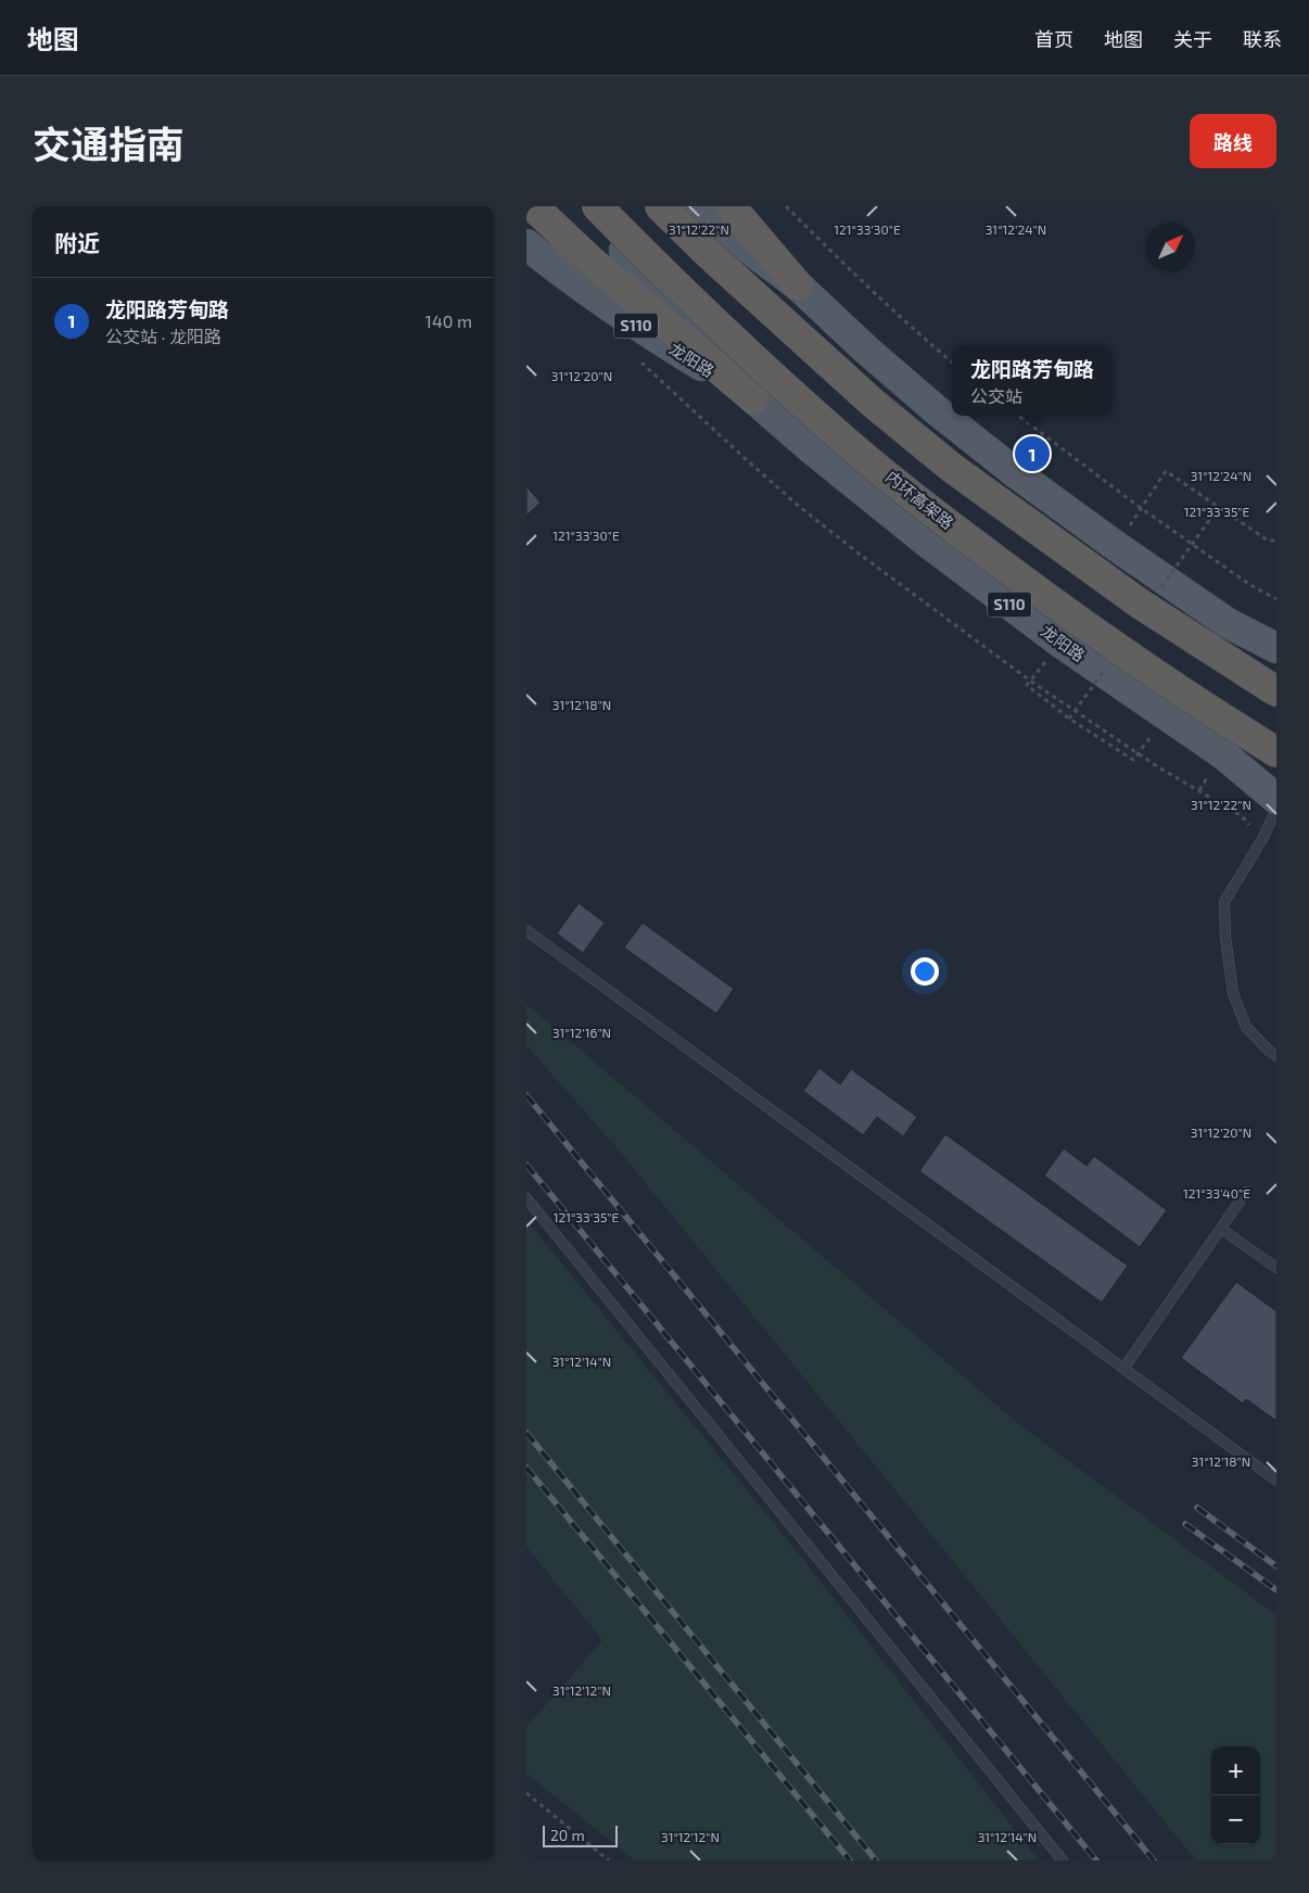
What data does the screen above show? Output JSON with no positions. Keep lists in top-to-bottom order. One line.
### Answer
{"streets":{"highway":["内环高架路"],"main road":["S110","龙阳路"]},"scale_bar":"20 m","north":"top right","page":{"header":"地图","nav":["首页","地图","关于","联系"],"title":"交通指南","buttons":"路线","heading":"附近","list":[{"mark":"1","name":"龙阳路芳甸路","note":"公交站 · 龙阳路","value":"140 m"}],"popup":["龙阳路芳甸路","公交站"],"pins":"1","map_buttons":["+","−"],"scale":"20 m"},"coordinates":["121°33'30\"E","31°12'22\"N","31°12'24\"N","31°12'20\"N","121°33'35\"E","31°12'18\"N","31°12'16\"N","121°33'40\"E","31°12'14\"N","31°12'12\"N"]}
